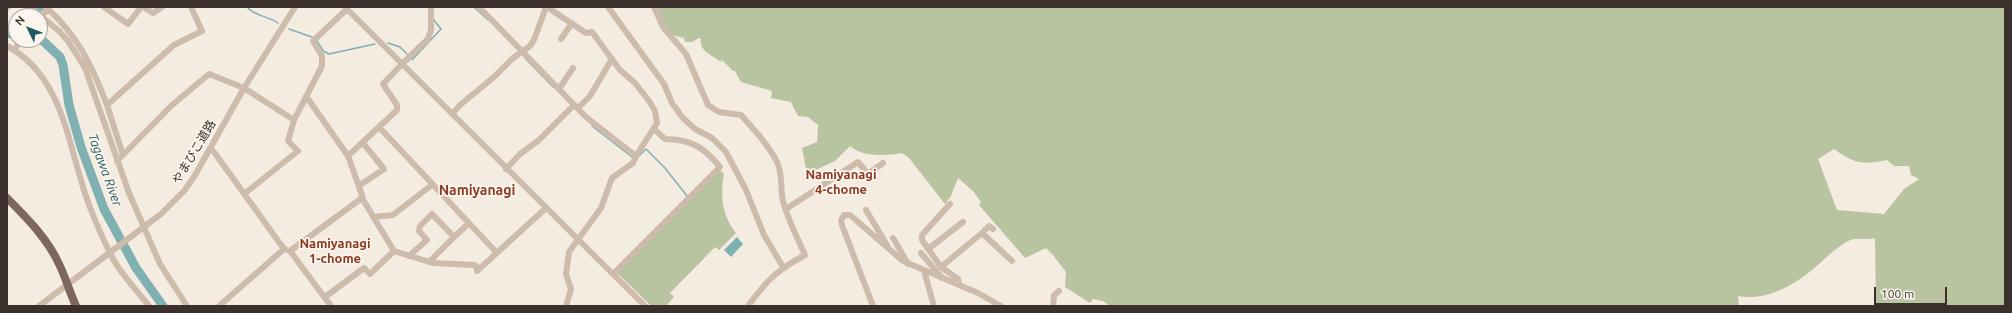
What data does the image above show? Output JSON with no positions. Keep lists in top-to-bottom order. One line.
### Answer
{"streets":{"street":["やまびこ道路"]},"districts":["Namiyanagi 4-chome","Namiyanagi","Namiyanagi 1-chome"],"water":["Tagawa River"],"scale_bar":"100 m","north":"top left"}
